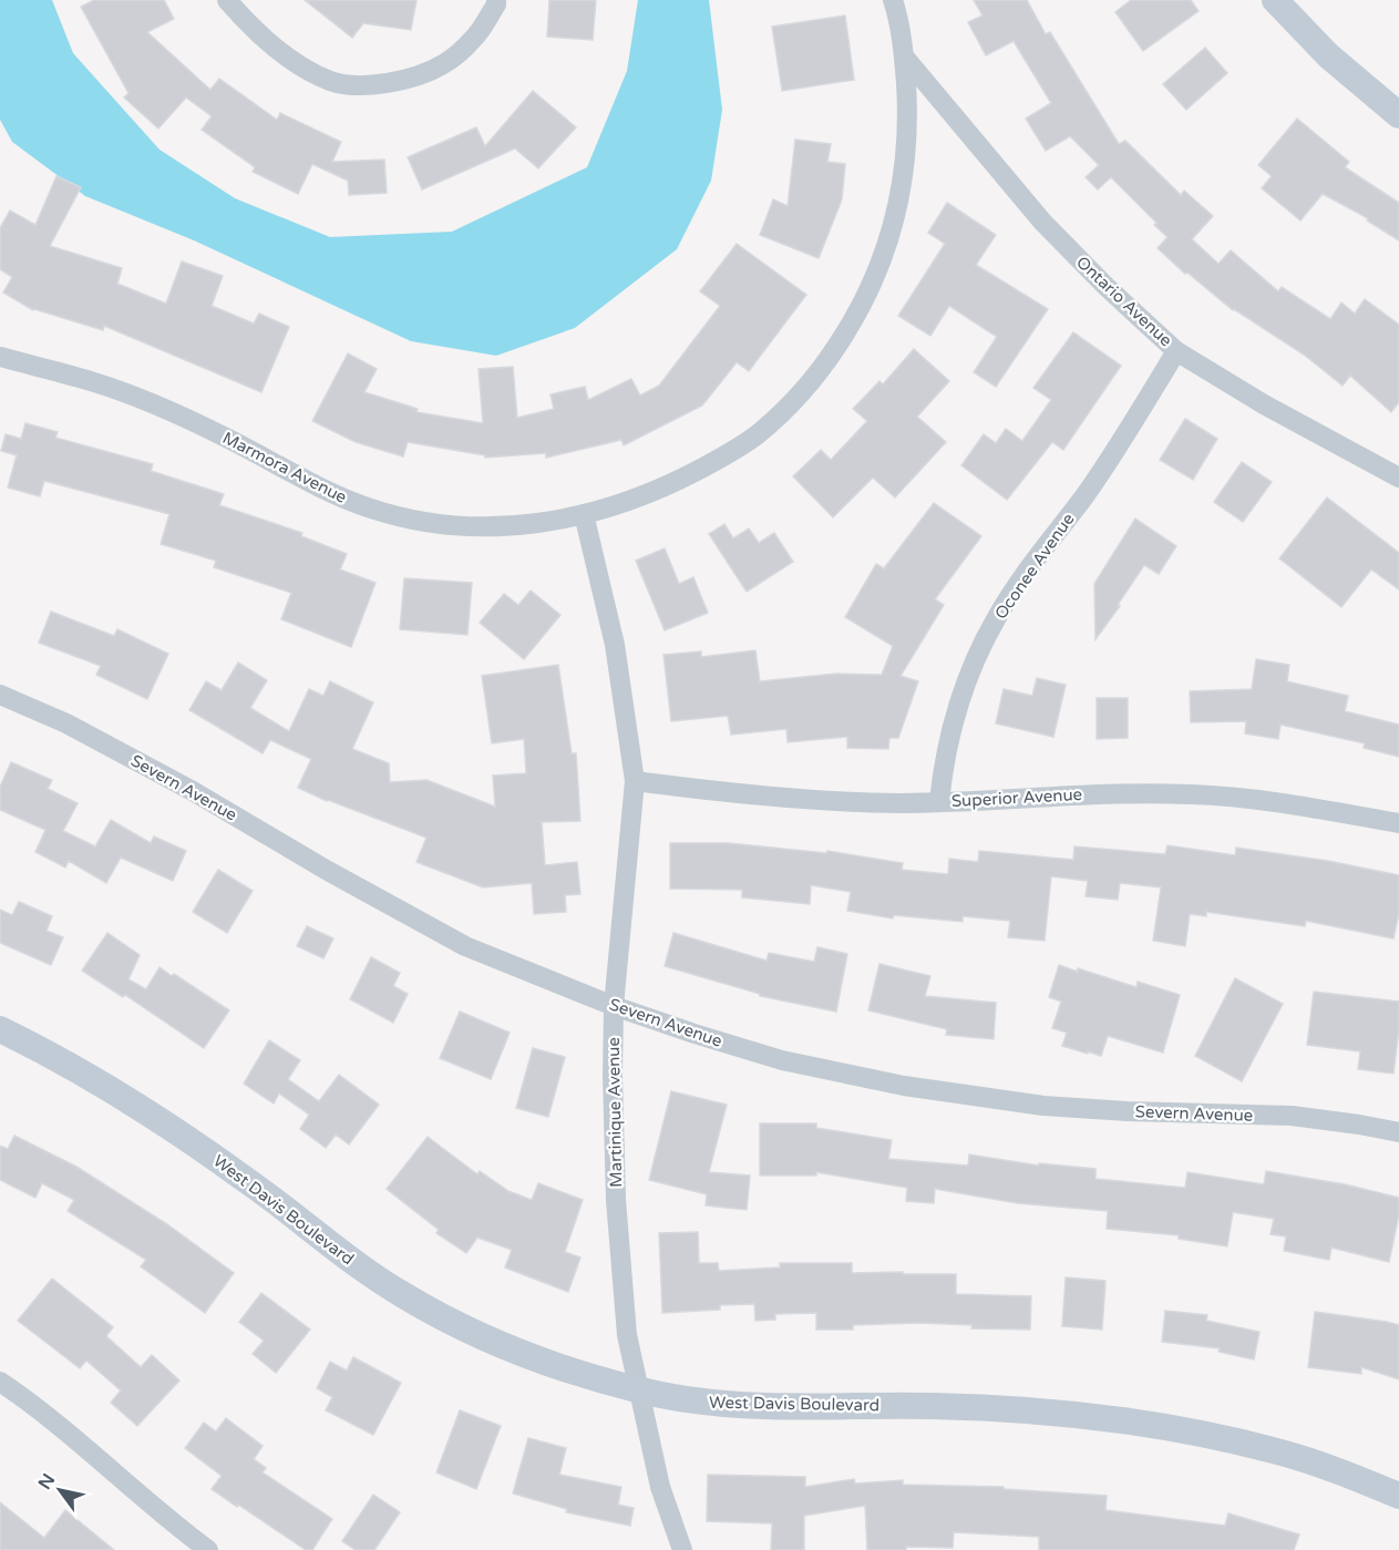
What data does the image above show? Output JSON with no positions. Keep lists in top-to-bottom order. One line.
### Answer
{"streets":{"street":["Ontario Avenue","Marmora Avenue","Oconee Avenue","Severn Avenue","Superior Avenue","Martinique Avenue","West Davis Boulevard"]},"crossings":[["Ontario Avenue","Marmora Avenue"],["Ontario Avenue","Oconee Avenue"],["Marmora Avenue","Martinique Avenue"],["Oconee Avenue","Superior Avenue"],["Severn Avenue","Martinique Avenue"],["Superior Avenue","Martinique Avenue"],["Martinique Avenue","West Davis Boulevard"]],"north":"top left"}
